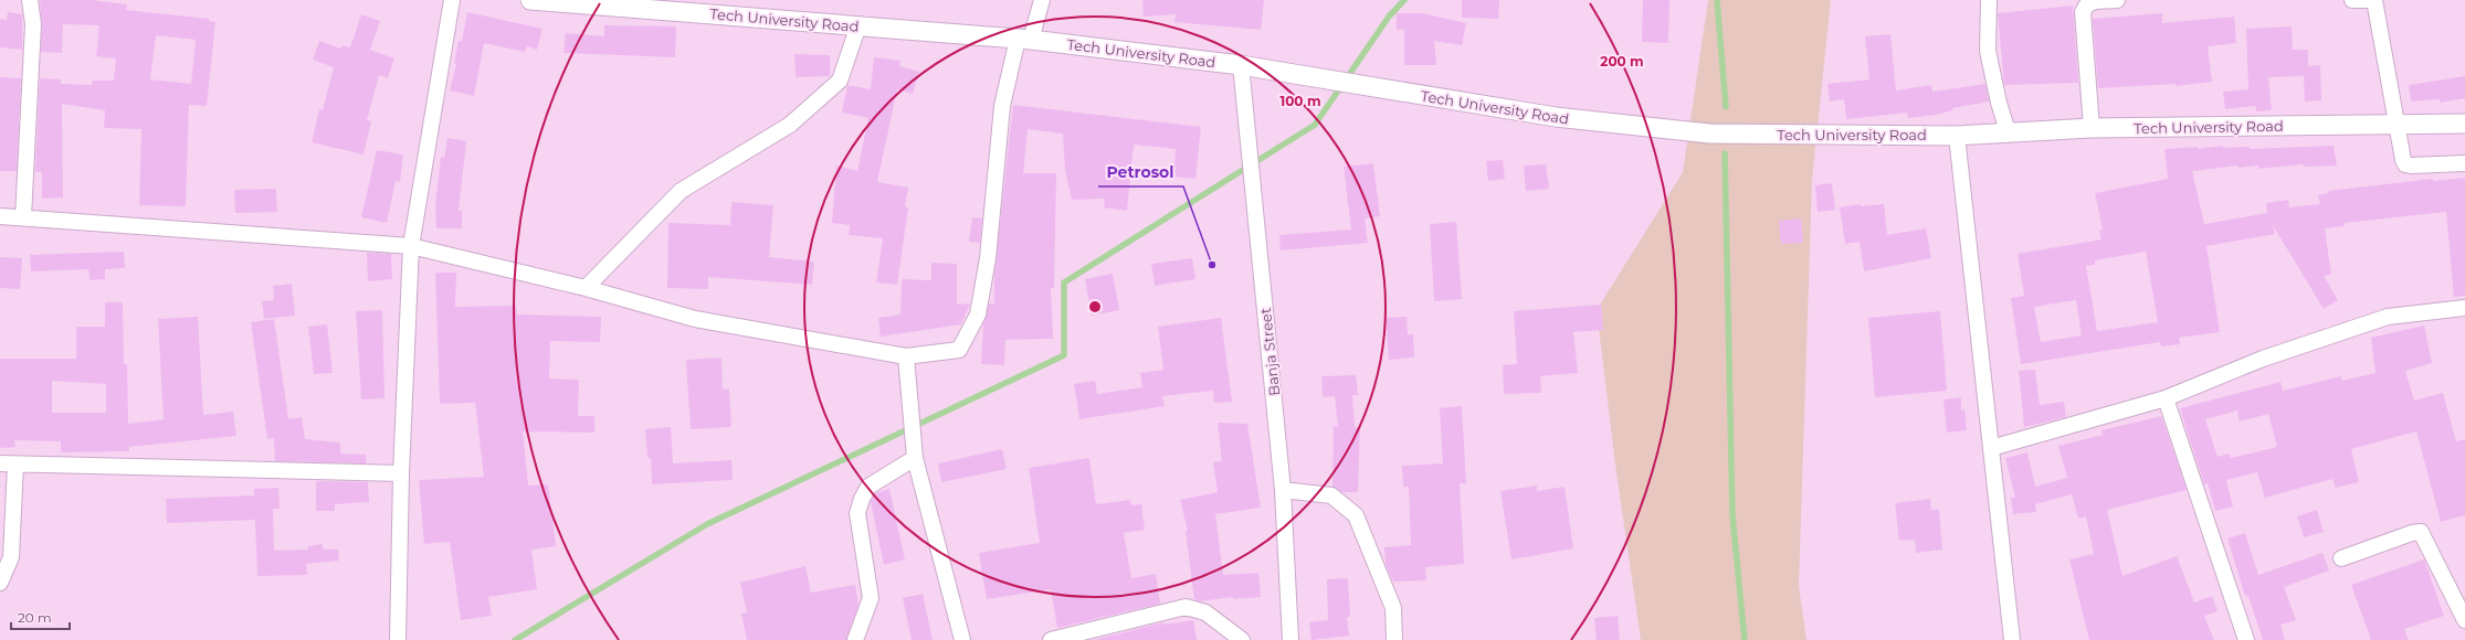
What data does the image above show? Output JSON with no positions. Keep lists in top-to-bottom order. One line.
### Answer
{"streets":{"street":["Tech University Road","Banja Street"]},"crossings":[["Tech University Road","Banja Street"]],"places":["Petrosol"],"scale_bar":"20 m","rings":["200 m","100 m"]}
